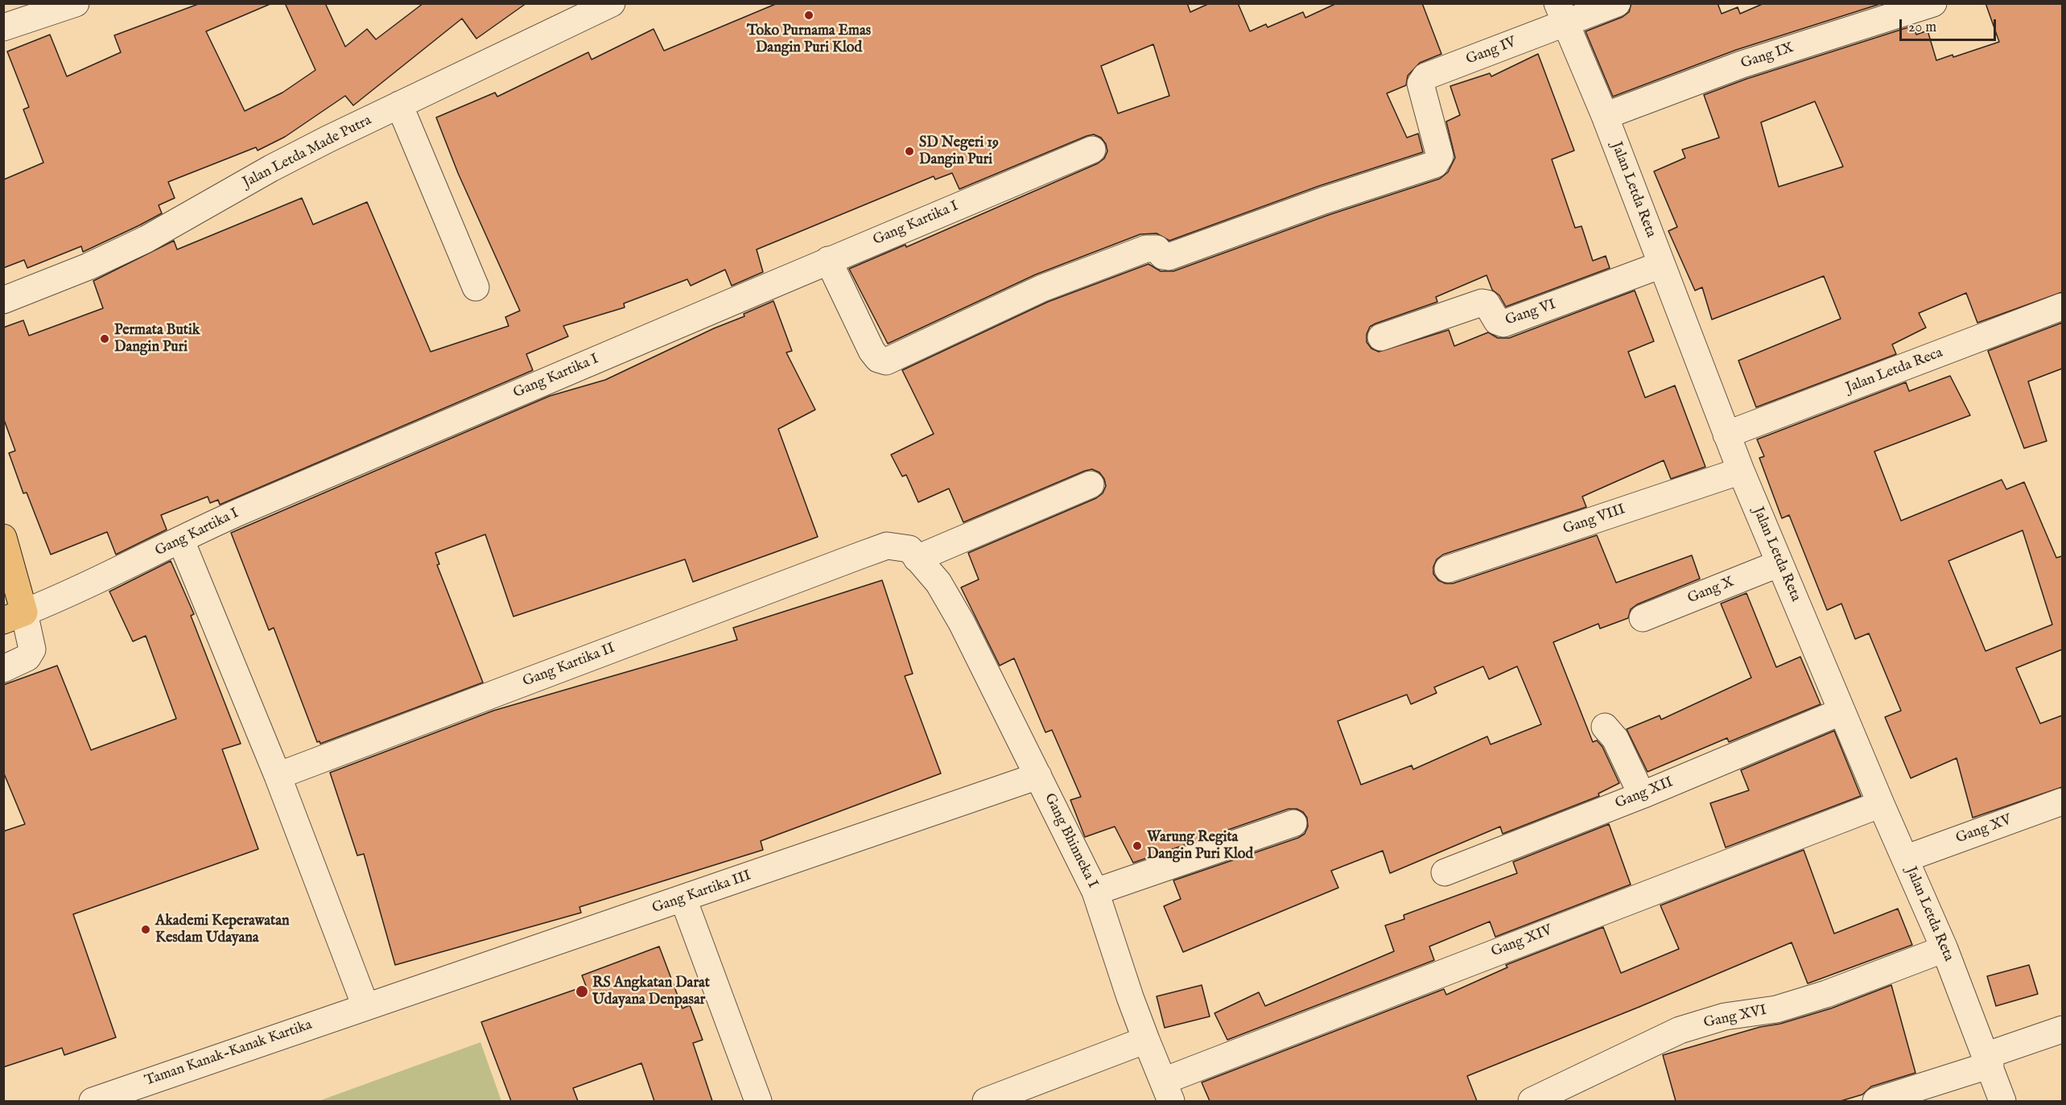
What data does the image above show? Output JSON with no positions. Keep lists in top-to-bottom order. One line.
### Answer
{"streets":{"street":["Gang IV","Gang IX","Jalan Letda Made Putra","Jalan Letda Reta","Gang Kartika I","Gang VI","Jalan Letda Reca","Gang VIII","Gang X","Gang Kartika II","Gang XII","Gang XV","Gang Bhinneka I","Gang Kartika III","Gang XIV","Gang XVI","Taman Kanak-Kanak Kartika"]},"crossings":[["Gang IV","Jalan Letda Reta"],["Gang IV","Gang Kartika I"],["Gang IX","Jalan Letda Reta"],["Jalan Letda Reta","Gang VI"],["Jalan Letda Reta","Jalan Letda Reca"],["Jalan Letda Reta","Gang VIII"],["Jalan Letda Reta","Gang X"],["Jalan Letda Reta","Gang XII"],["Jalan Letda Reta","Gang XV"],["Jalan Letda Reta","Gang XIV"],["Jalan Letda Reta","Gang XVI"],["Gang Kartika II","Gang Bhinneka I"],["Gang Bhinneka I","Gang Kartika III"],["Gang Bhinneka I","Gang XIV"],["Gang Kartika III","Taman Kanak-Kanak Kartika"]],"places":["Toko Purnama Emas Dangin Puri Klod","SD Negeri 19 Dangin Puri","Permata Butik Dangin Puri","Warung Regita Dangin Puri Klod","Akademi Keperawatan Kesdam Udayana","RS Angkatan Darat Udayana Denpasar"],"scale_bar":"20 m"}
